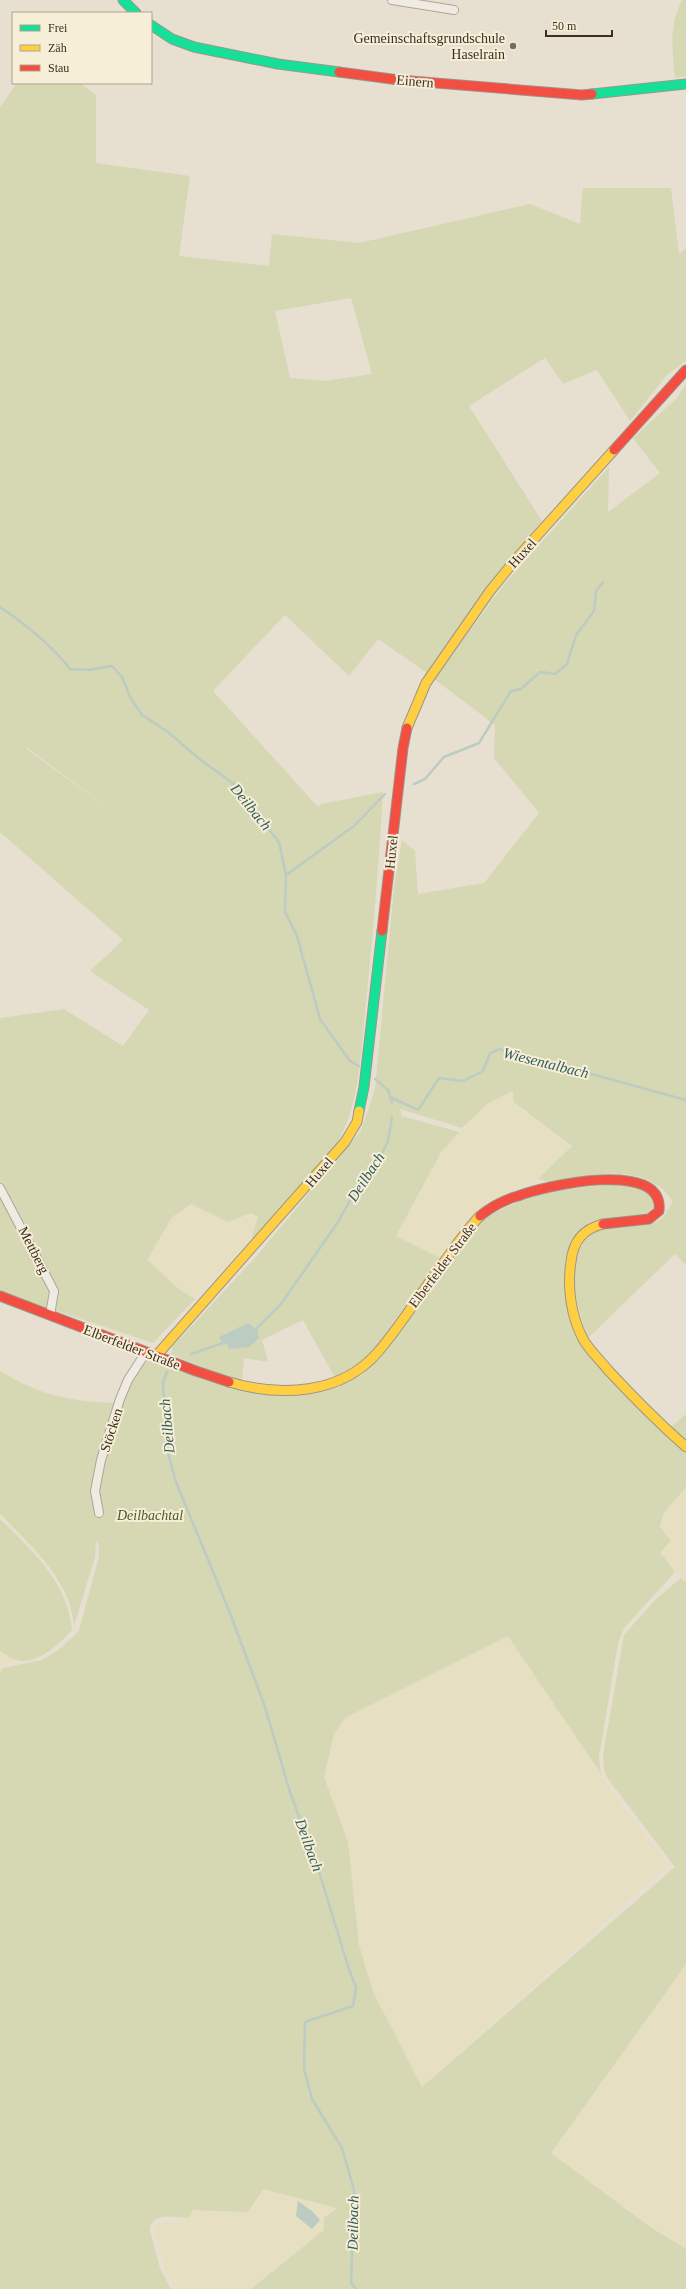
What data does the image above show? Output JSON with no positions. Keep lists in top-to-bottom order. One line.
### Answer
{"streets":{"main road":["Einern","Huxel","Elberfelder Straße"],"street":["Mettberg","Stöcken"]},"crossings":[["Huxel","Elberfelder Straße"],["Mettberg","Elberfelder Straße"],["Elberfelder Straße","Stöcken"]],"water":["Deilbach","Wiesentalbach"],"parks":["Deilbachtal"],"places":["Gemeinschaftsgrundschule Haselrain"],"legend":["Frei","Zäh","Stau"],"scale_bar":"50 m"}
